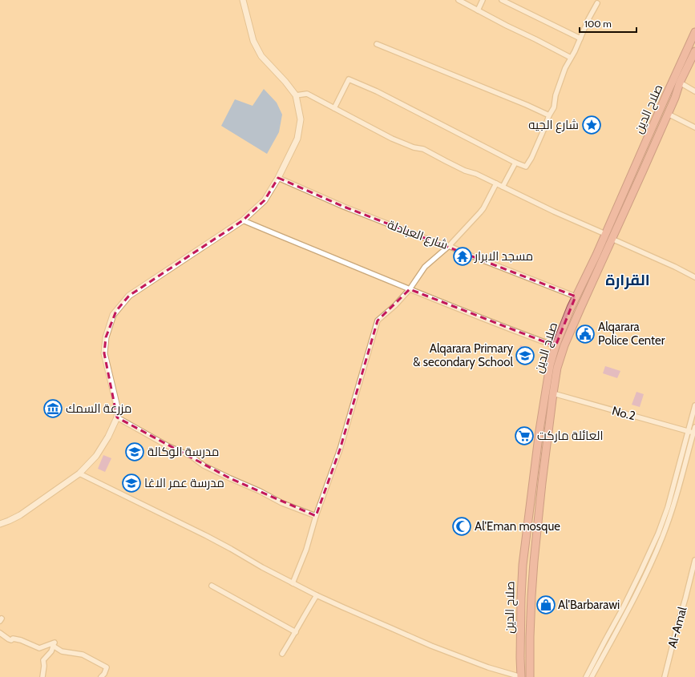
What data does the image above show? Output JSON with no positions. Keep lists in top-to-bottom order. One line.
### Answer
{"streets":{"highway":["صلاح الدين"],"street":["شارع العبادلة","No.2","Al-Amal"]},"crossings":[["صلاح الدين","شارع العبادلة"],["صلاح الدين","No.2"]],"districts":["القرارة"],"places":{"place":["شارع الجيه"],"temple":["مسجد الابرار"],"public building":["Alqarara Police Center"],"school or university":["Alqarara Primary & secondary School","مدرسة الوكالة","مدرسة عمر الاغا"],"museum":["مزرعة السمك"],"supermarket":["العائلة ماركت"],"mosque":["Al'Eman mosque"],"shop":["Al'Barbarawi"]},"scale_bar":"100 m"}
